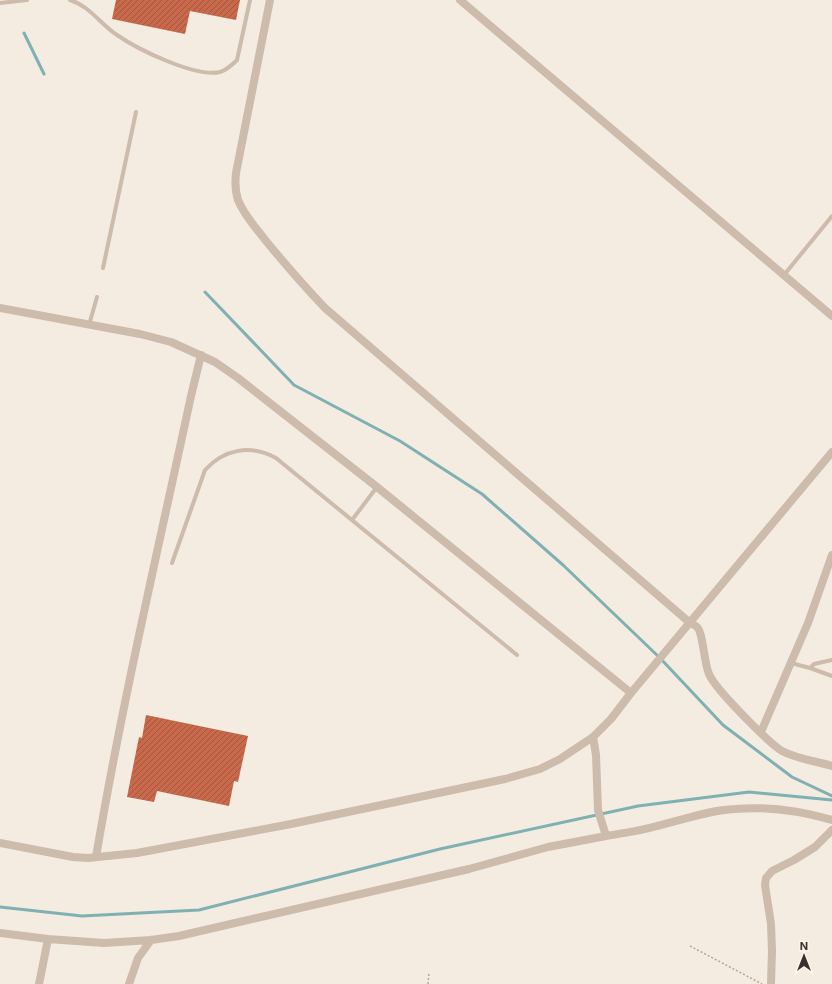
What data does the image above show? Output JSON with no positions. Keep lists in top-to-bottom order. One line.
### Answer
{"north":"top"}
